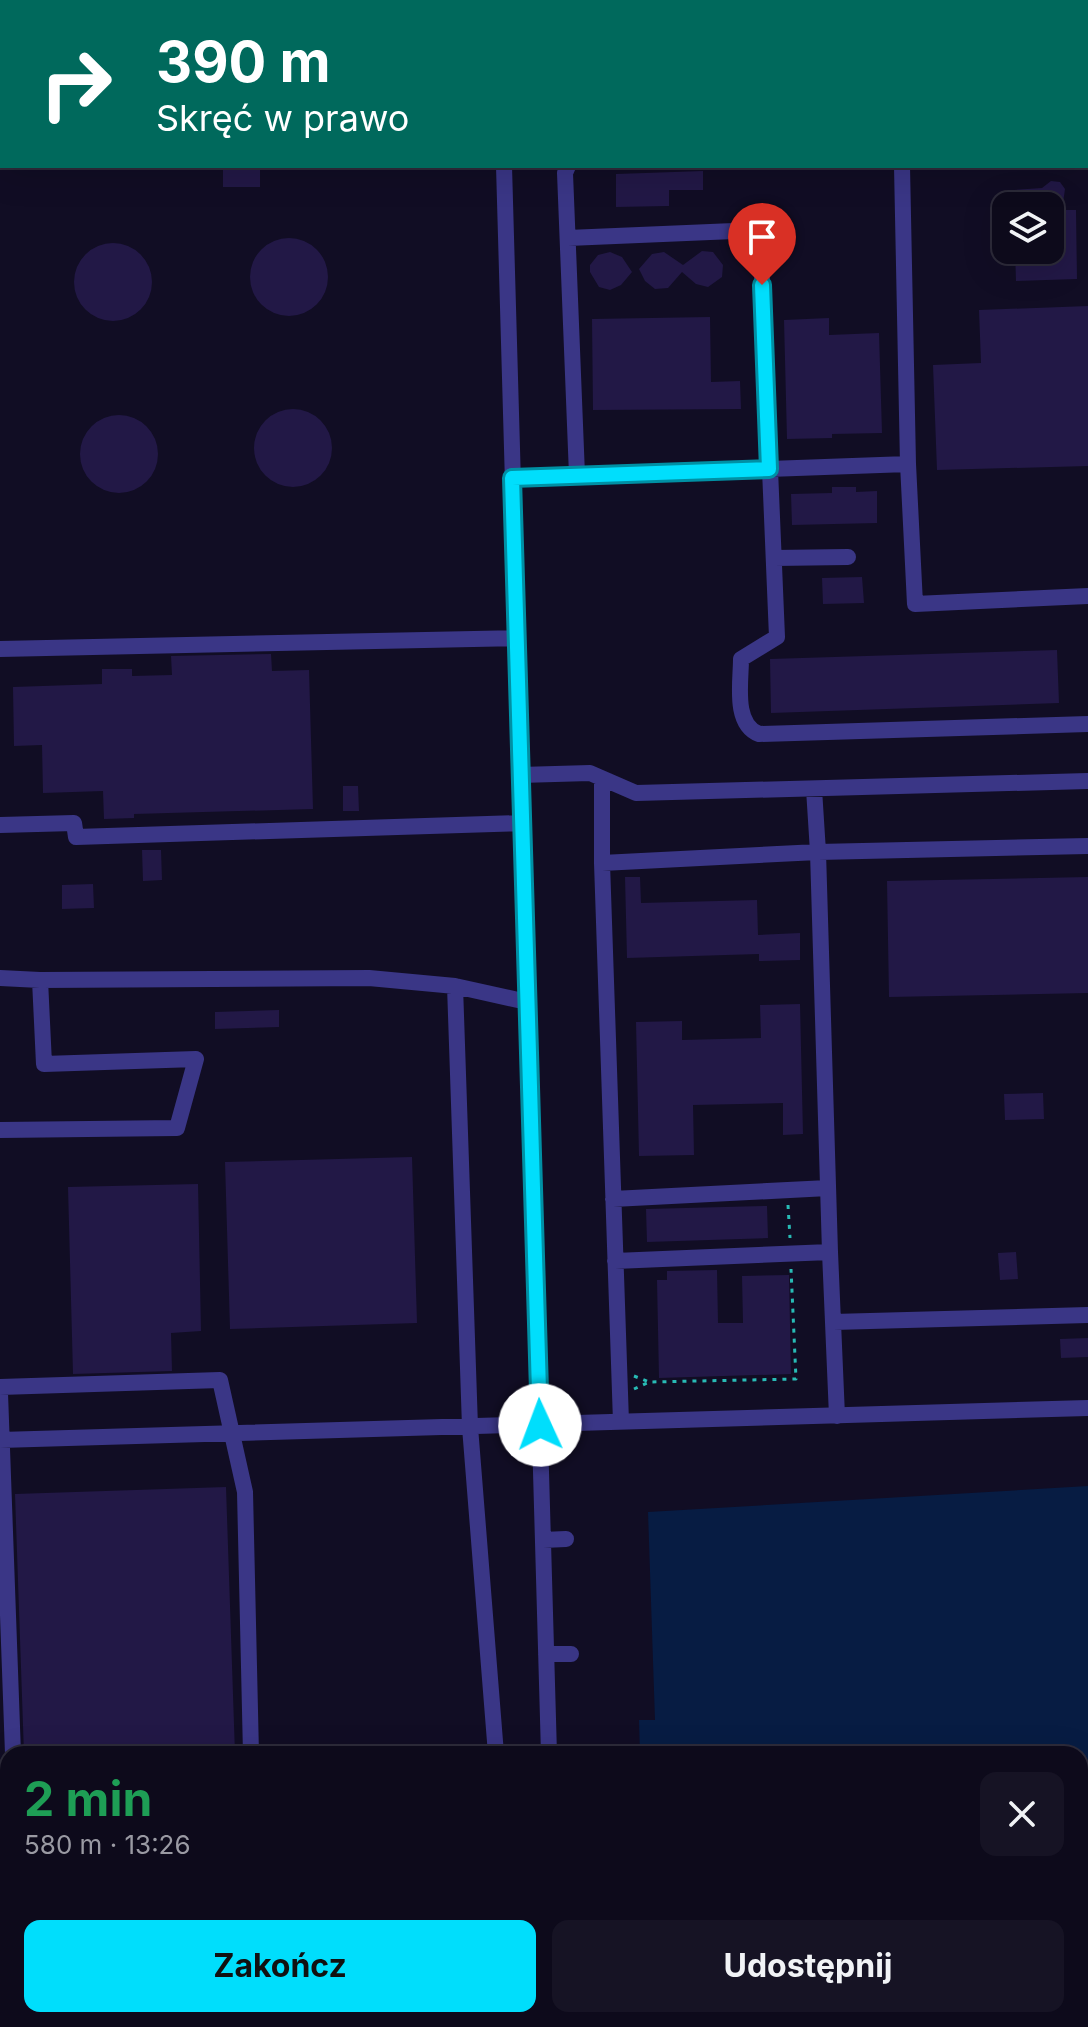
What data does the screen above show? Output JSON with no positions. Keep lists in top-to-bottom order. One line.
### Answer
{"page":{"turn":["390 m","Skręć w prawo"],"heading":["2 min","580 m · 13:26"],"buttons":["Zakończ","Udostępnij"]}}
